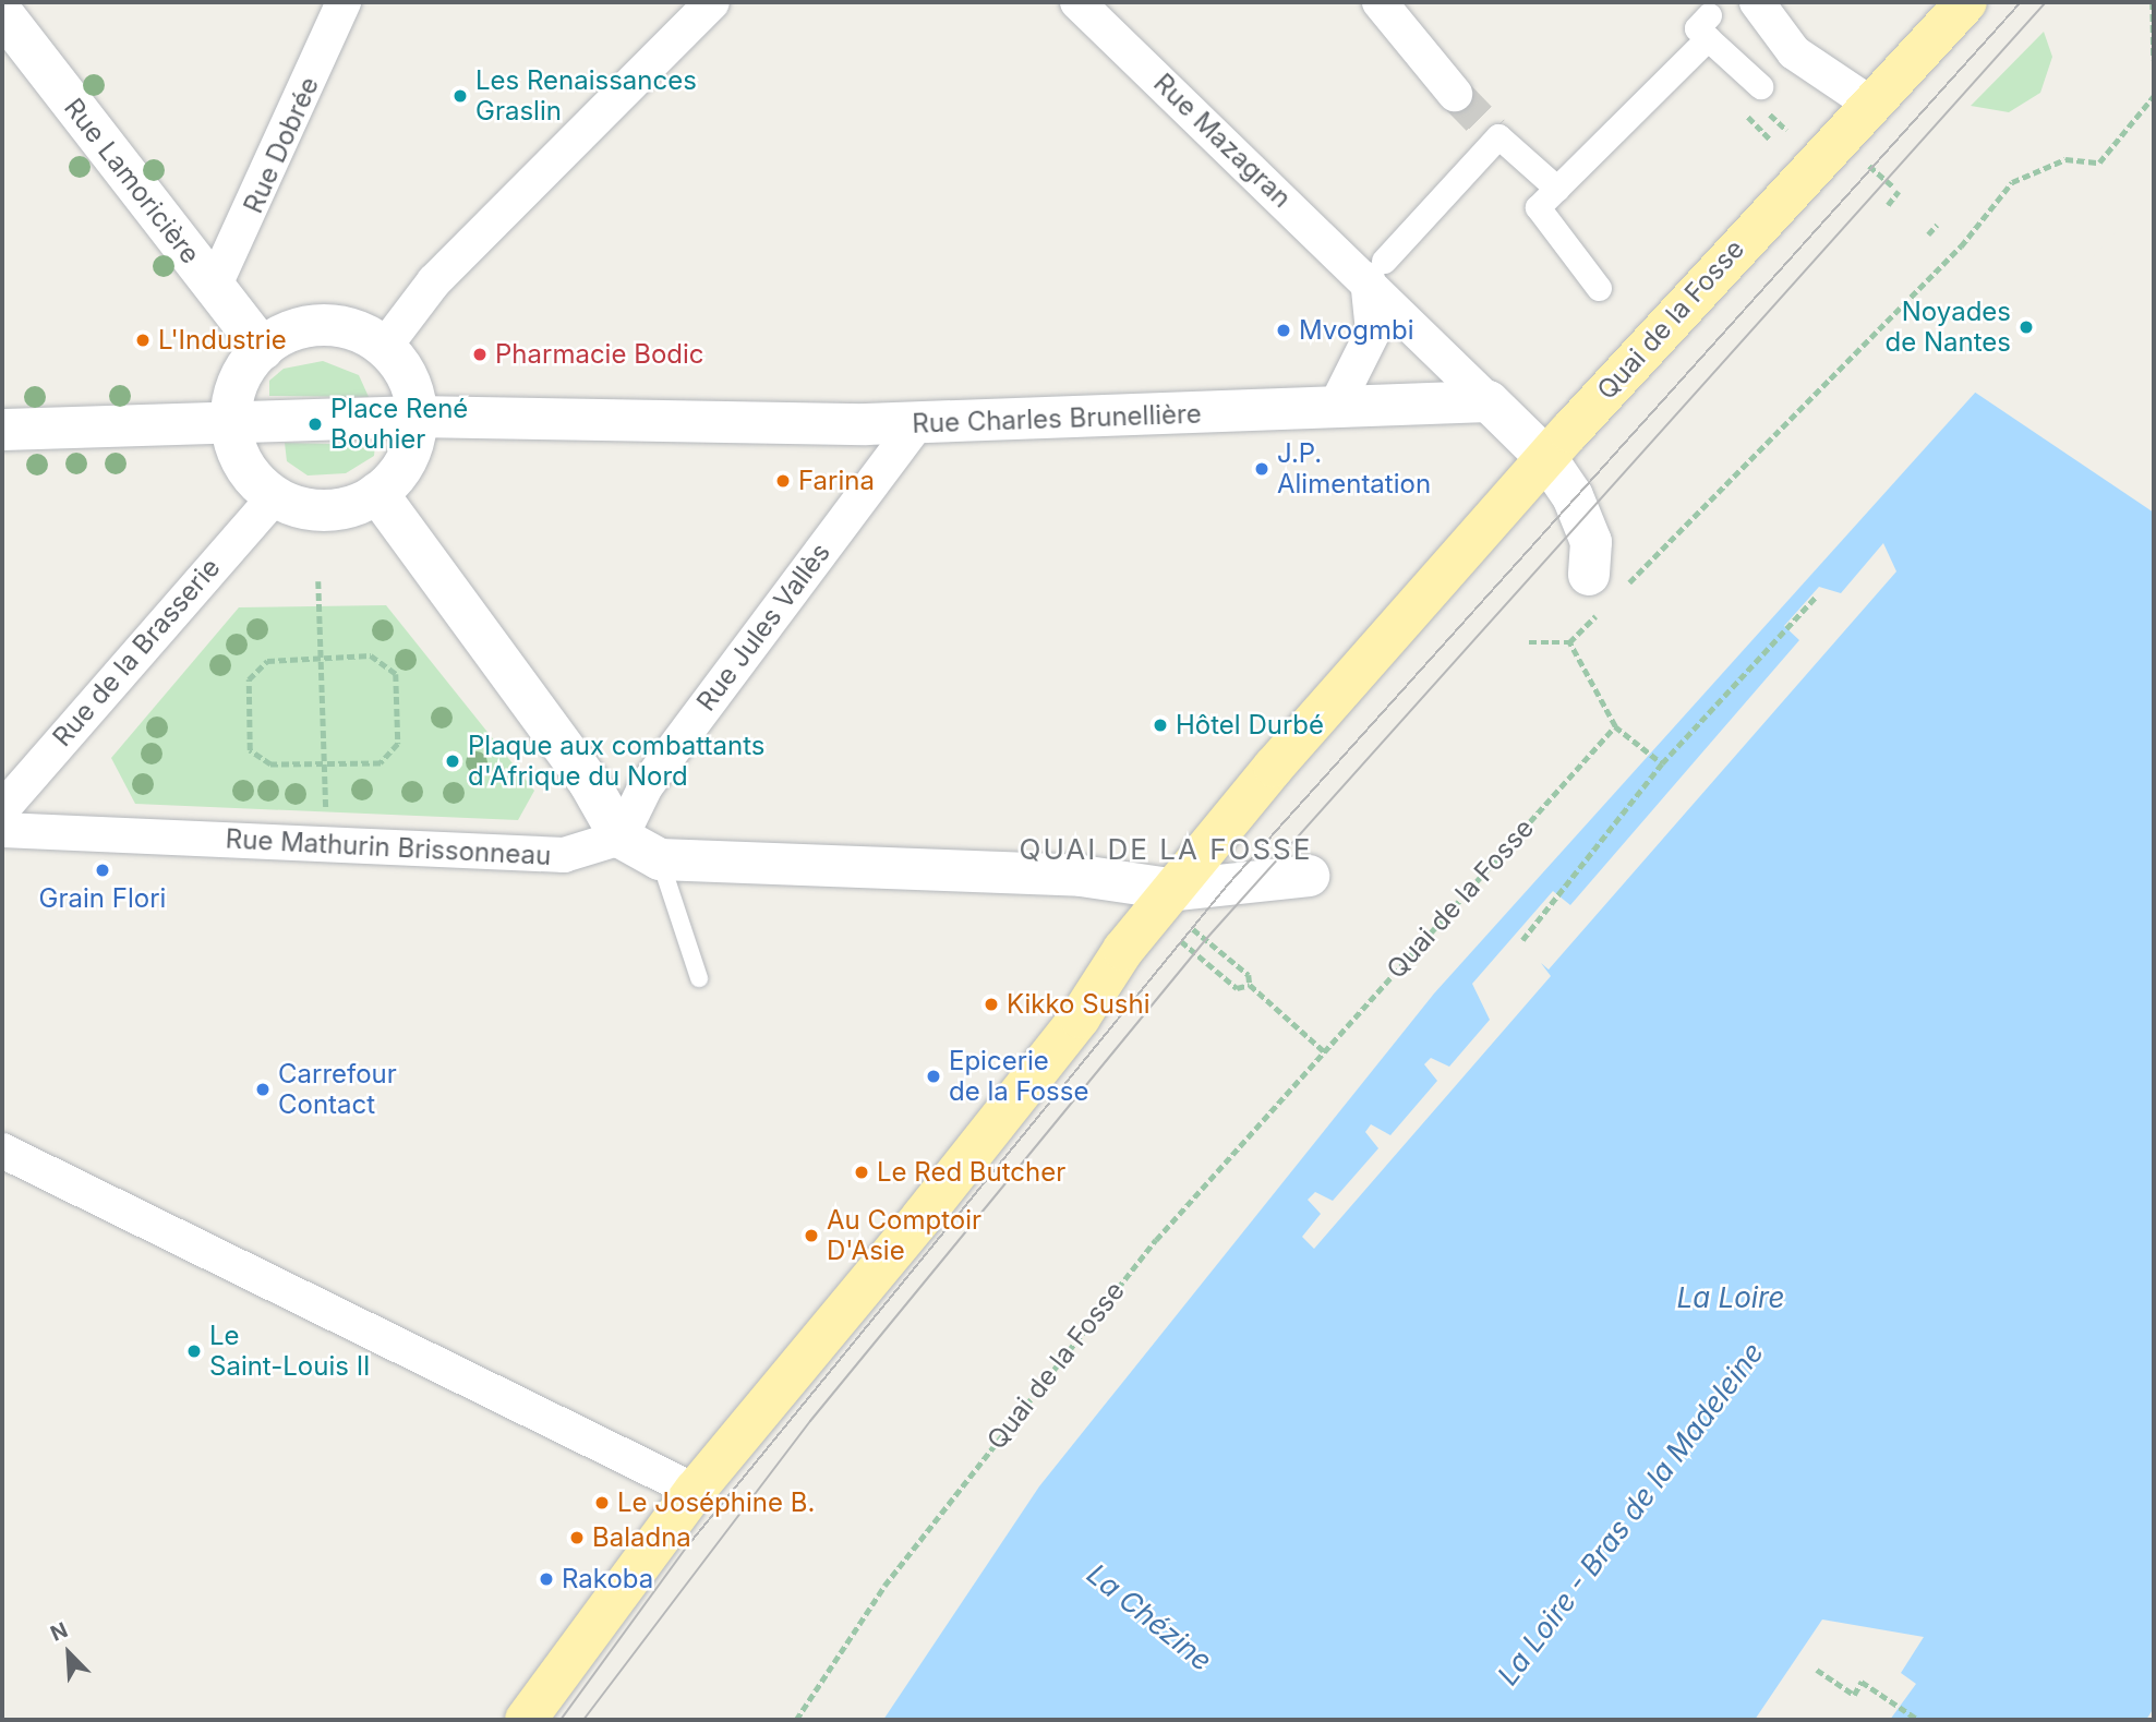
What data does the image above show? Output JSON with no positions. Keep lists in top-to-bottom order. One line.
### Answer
{"streets":{"main road":["Rue Lamoricière","Quai de la Fosse","Rue Charles Brunellière"],"street":["Rue Mazagran","Rue Dobrée","Rue Jules Vallès","Rue de la Brasserie","Rue Mathurin Brissonneau"]},"crossings":[["Rue Mazagran","Rue Charles Brunellière"],["Rue Dobrée","Rue Lamoricière"],["Rue Charles Brunellière","Rue Jules Vallès"],["Rue Jules Vallès","Rue Mathurin Brissonneau"]],"districts":["QUAI DE LA FOSSE"],"water":["La Loire","La Loire - Bras de la Madeleine","La Chézine"],"places":["Les Renaissances Graslin","Noyades de Nantes","Mvogmbi","L'Industrie","Pharmacie Bodic","Place René Bouhier","J.P. Alimentation","Farina","Hôtel Durbé","Plaque aux combattants d'Afrique du Nord","Grain Flori","Kikko Sushi","Epicerie de la Fosse","Carrefour Contact","Le Red Butcher","Au Comptoir D'Asie","Le Saint-Louis II","Le Joséphine B.","Baladna","Rakoba"],"north":"top left"}
